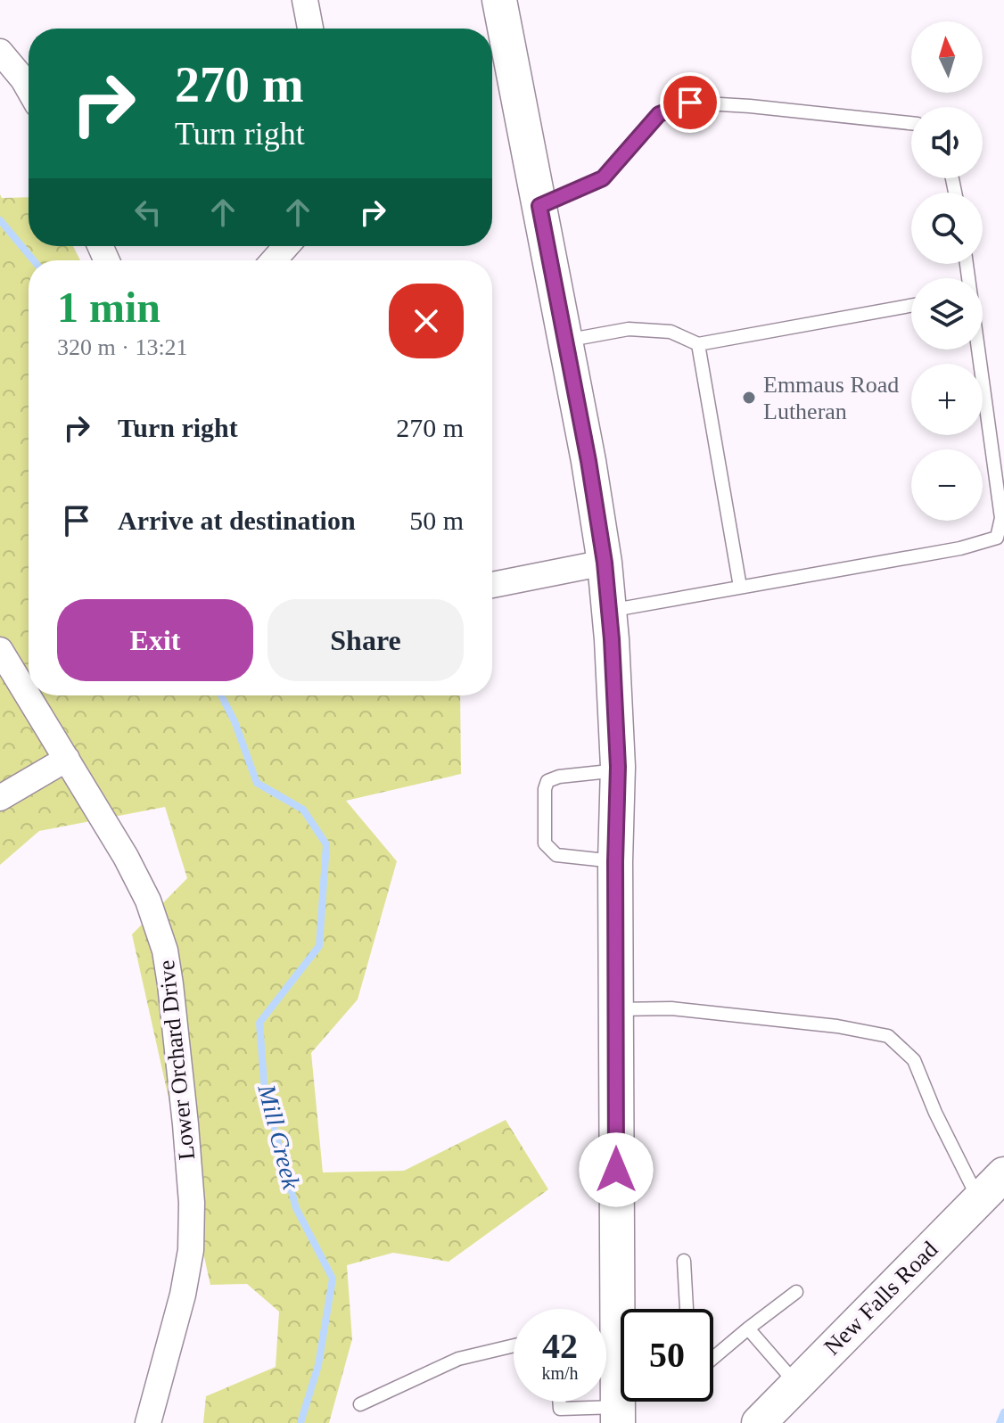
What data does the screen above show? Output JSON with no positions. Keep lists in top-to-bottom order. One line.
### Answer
{"streets":{"main road":["New Falls Road"],"street":["Lower Orchard Drive"]},"water":["Mill Creek"],"places":["Emmaus Road Lutheran"],"north":"top","page":{"map_buttons":["+","−"],"turn":["270 m","Turn right"],"heading":["1 min","320 m · 13:21"],"list":[{"name":"Turn right","value":"270 m"},{"name":"Arrive at destination","value":"50 m"}],"buttons":["Exit","Share"],"speed":"42 km/h","limit":"50"}}
